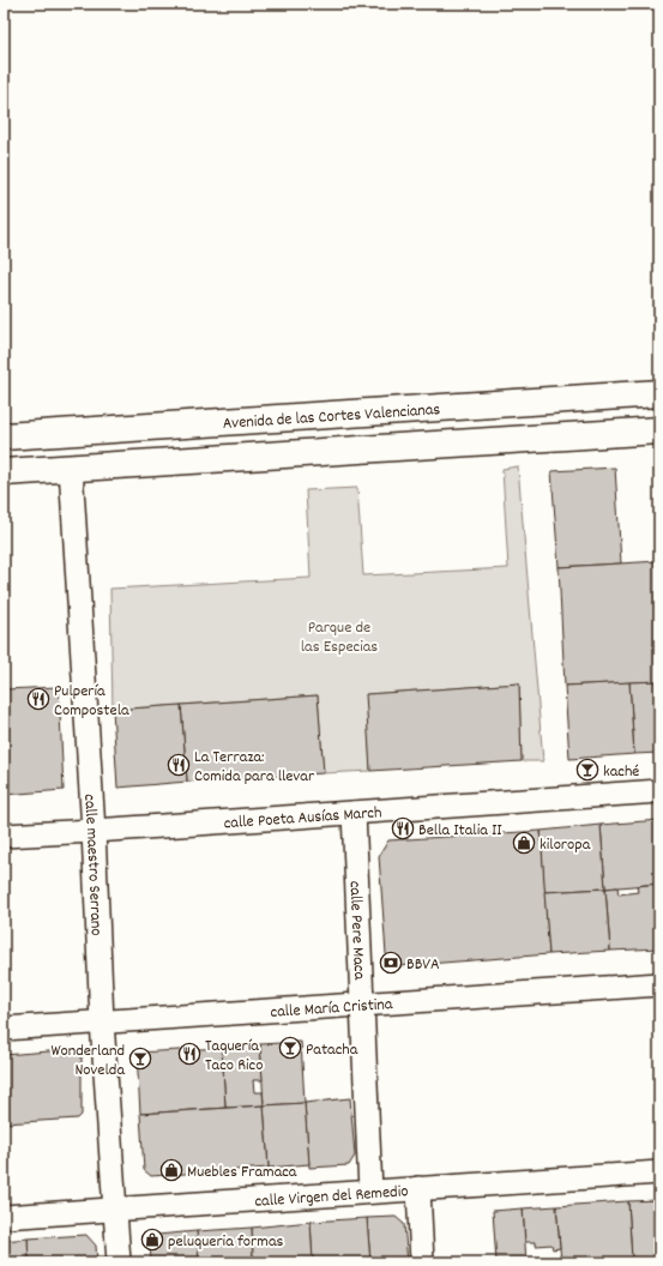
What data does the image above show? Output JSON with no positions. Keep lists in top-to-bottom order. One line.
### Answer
{"streets":{"street":["Avenida de las Cortes Valencianas","calle Poeta Ausías March","calle maestro Serrano","calle Pere Maca","calle María Cristina","calle Virgen del Remedio"]},"crossings":[["calle Poeta Ausías March","calle maestro Serrano"],["calle Poeta Ausías March","calle Pere Maca"],["calle maestro Serrano","calle María Cristina"],["calle maestro Serrano","calle Virgen del Remedio"],["calle Pere Maca","calle María Cristina"],["calle Pere Maca","calle Virgen del Remedio"]],"parks":["Parque de las Especias"],"places":{"restaurant":["Pulpería Compostela","La Terraza: Comida para llevar","Bella Italia II","Taquería Taco Rico"],"bar":["kaché","Patacha","Wonderland Novelda"],"shop":["kiloropa","Muebles Framaca","peluqueria formas"],"bank":["BBVA"]}}
